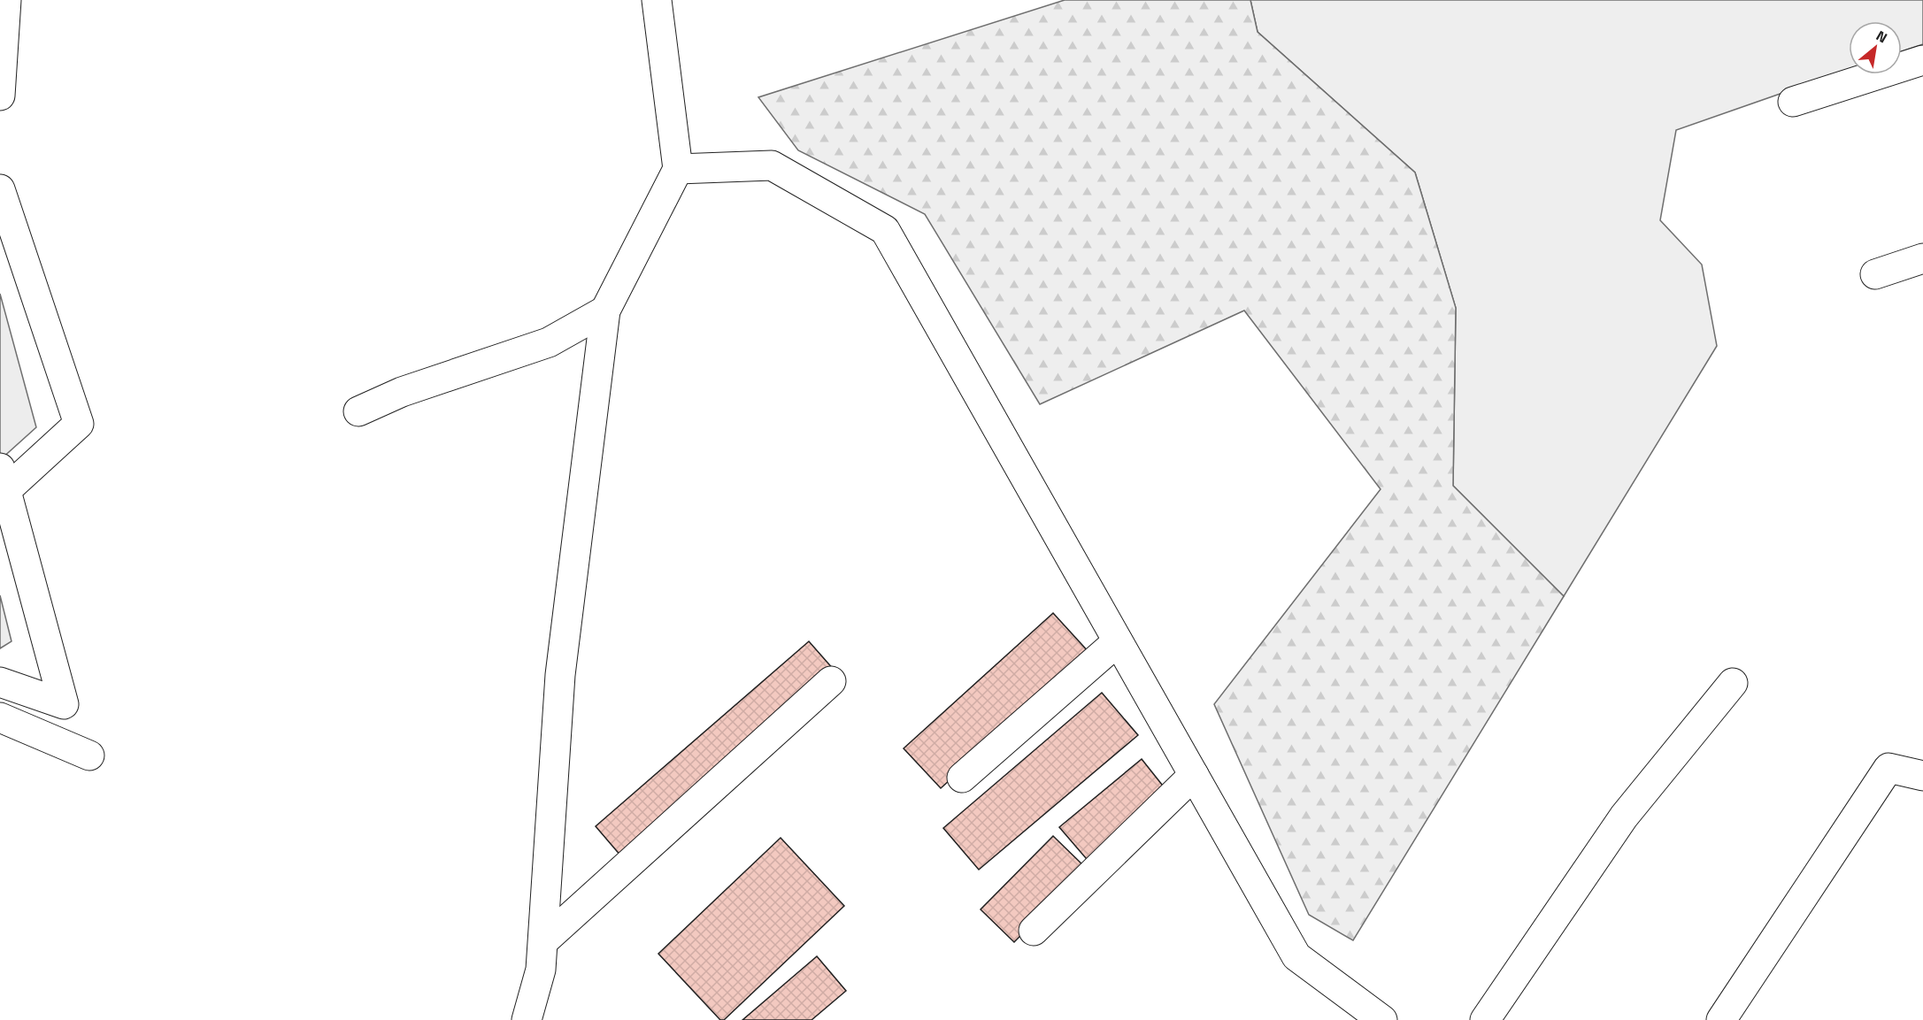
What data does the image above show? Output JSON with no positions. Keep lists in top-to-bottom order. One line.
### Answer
{"north":"top right"}
